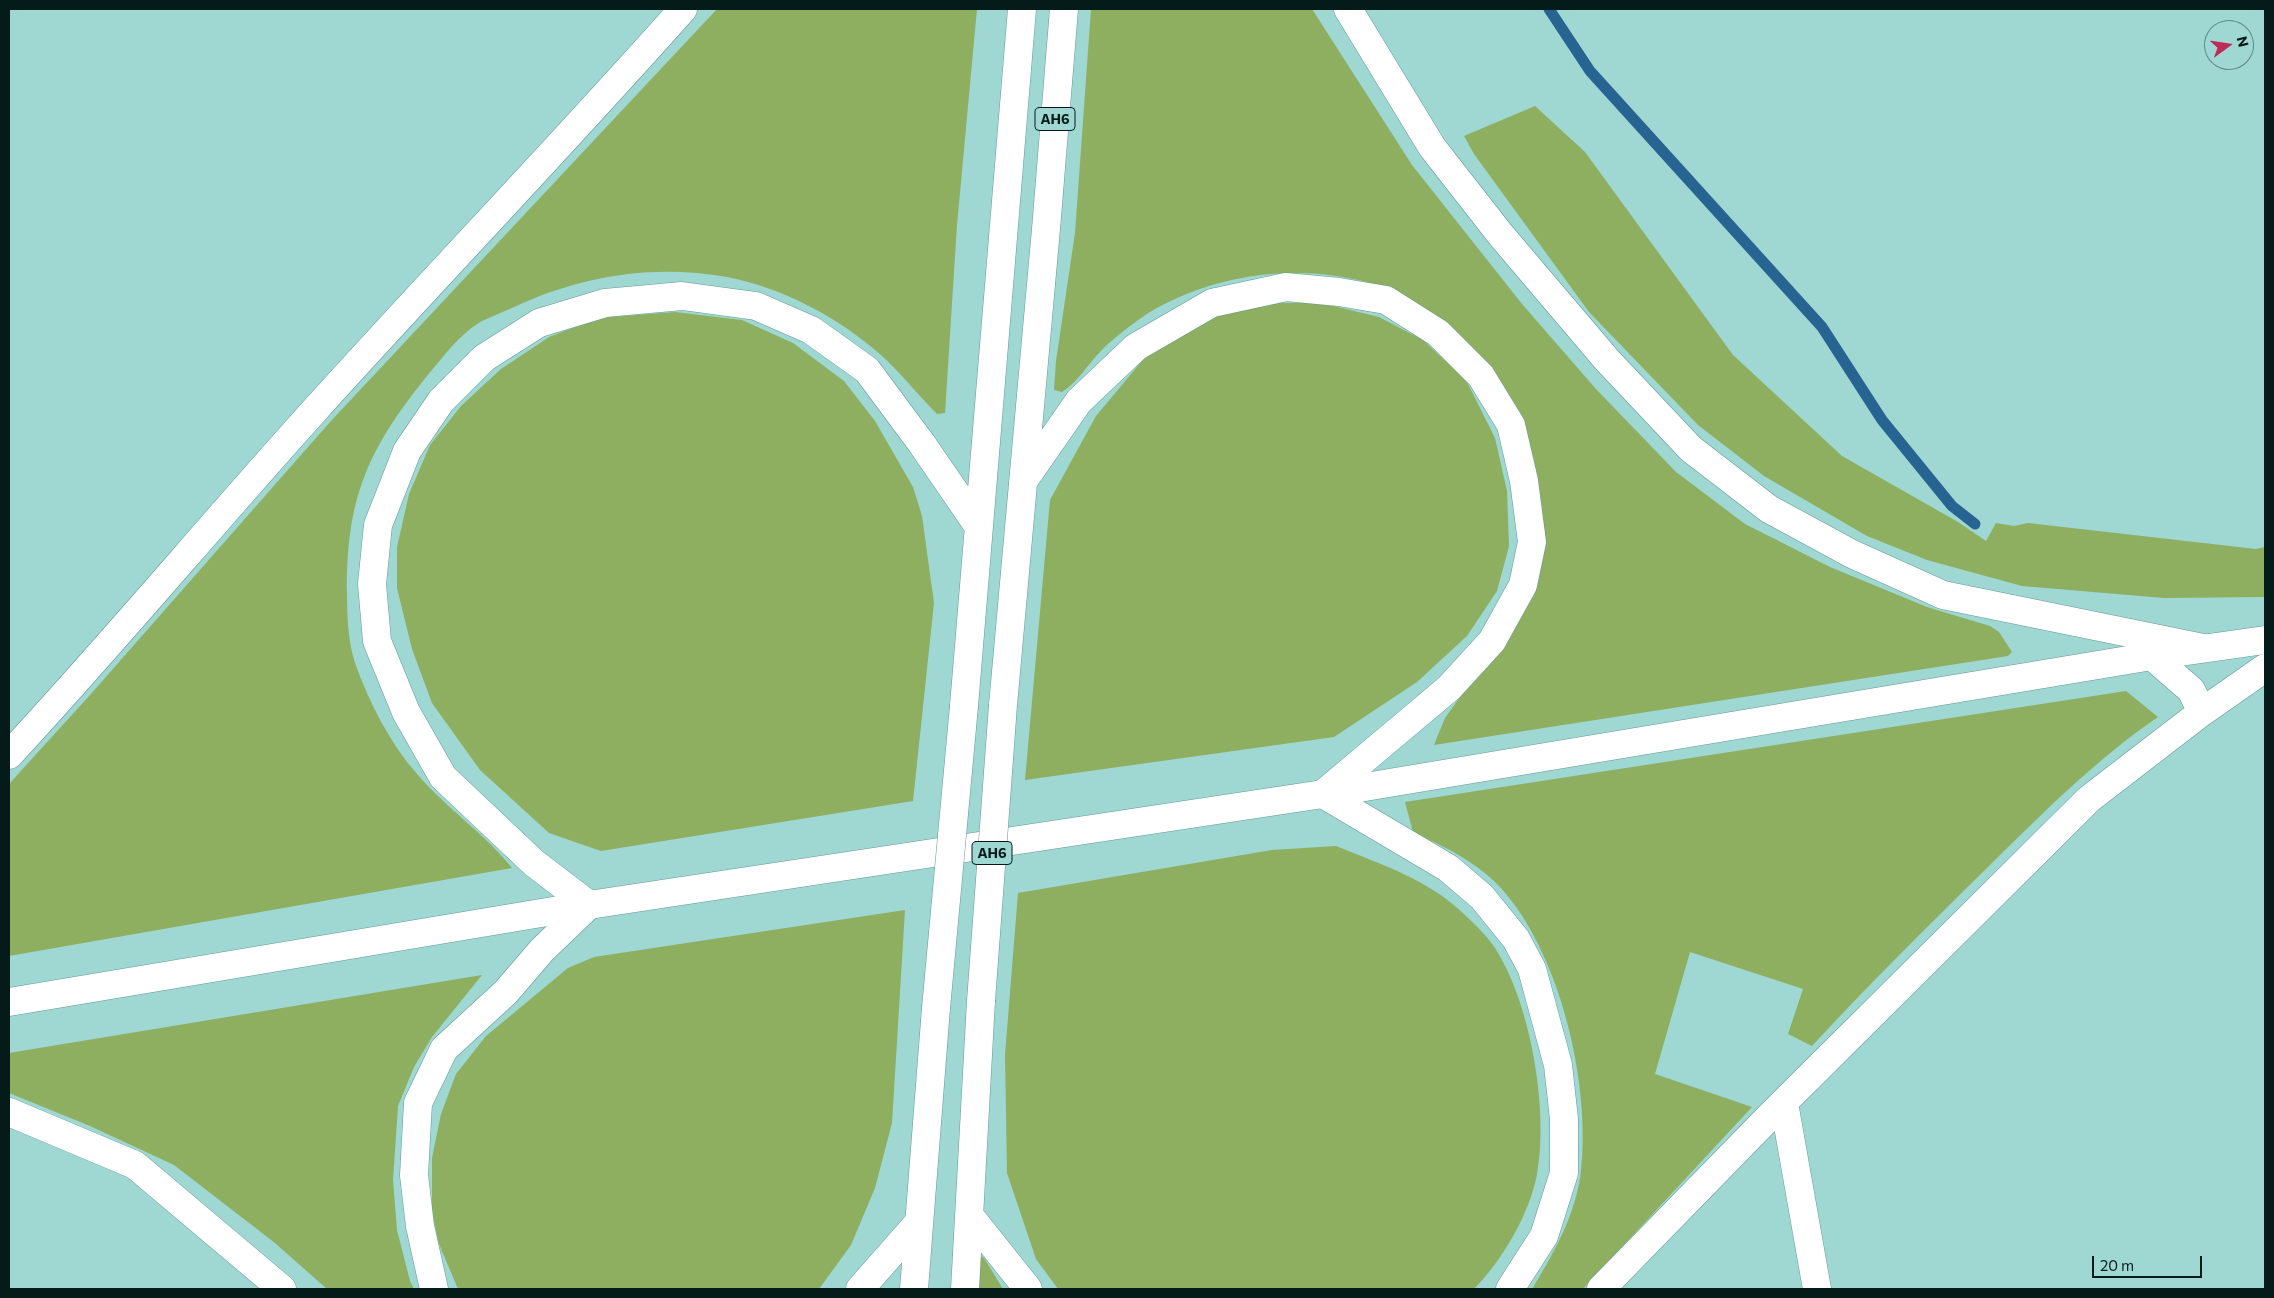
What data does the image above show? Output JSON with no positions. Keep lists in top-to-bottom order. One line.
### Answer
{"streets":{"main road":["AH6"]},"scale_bar":"20 m","north":"right"}
